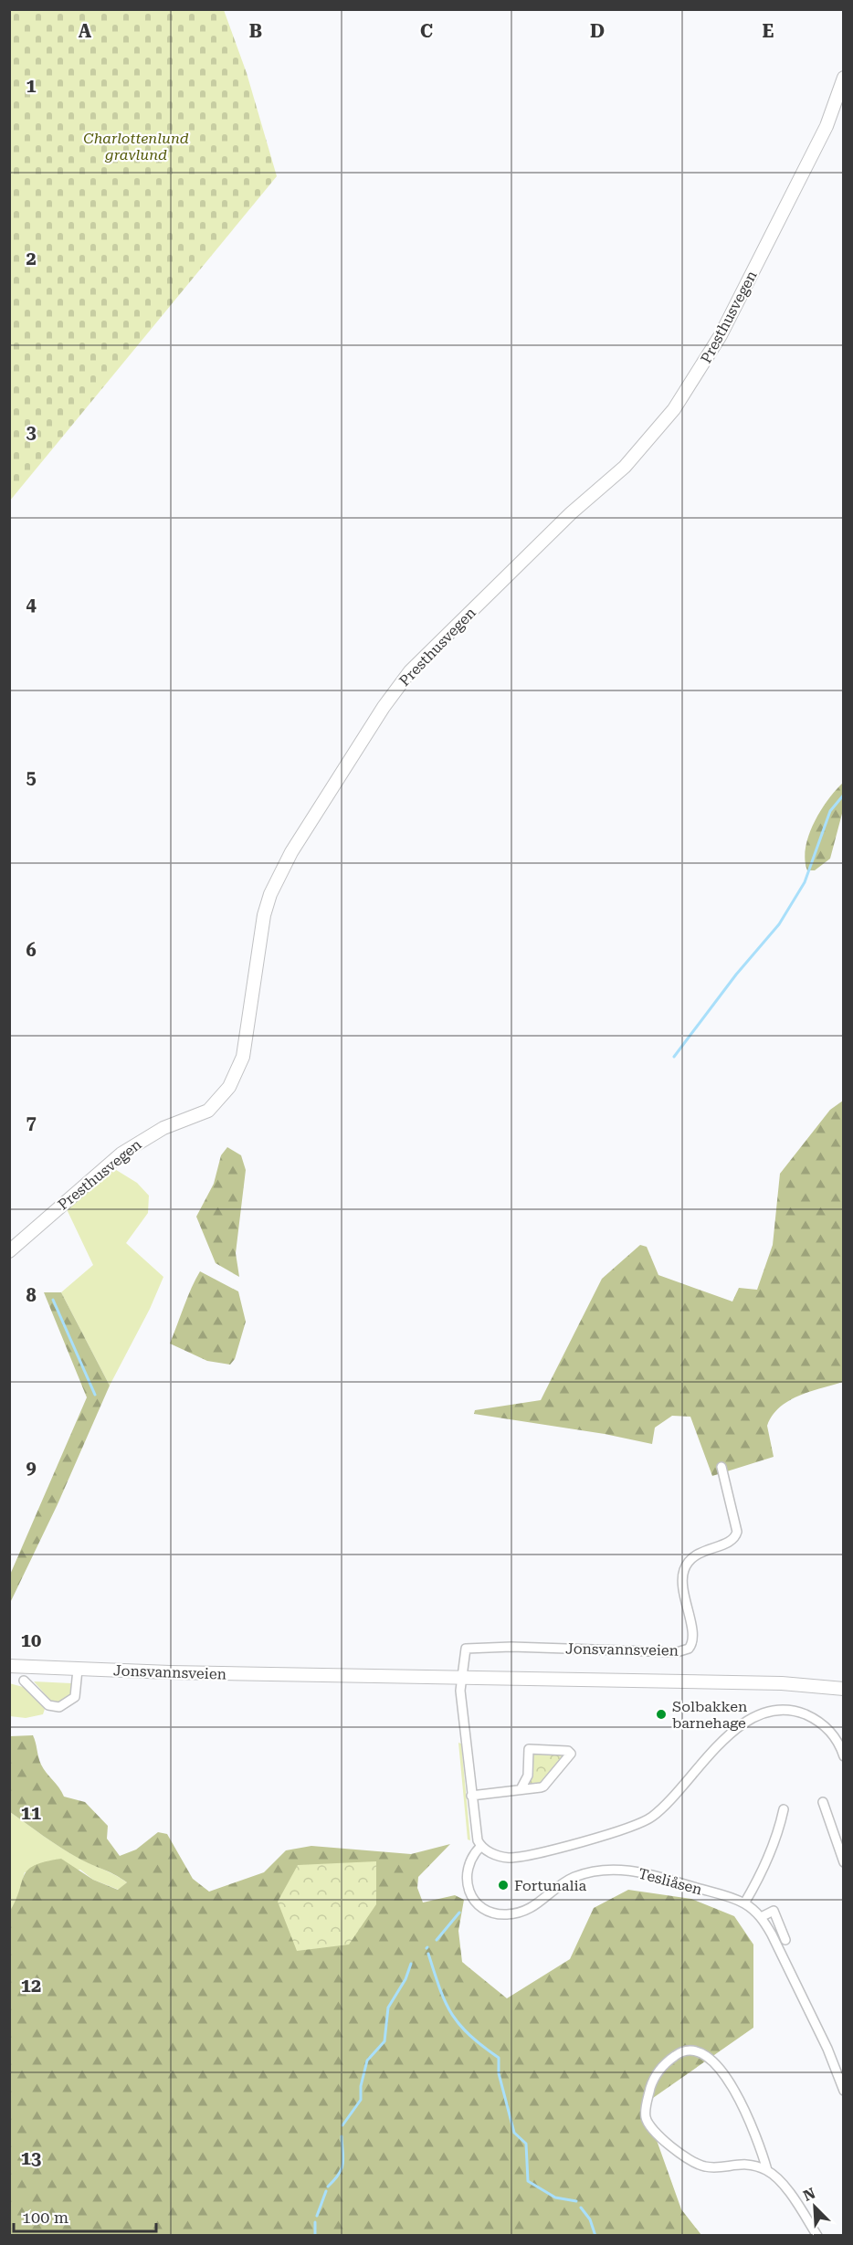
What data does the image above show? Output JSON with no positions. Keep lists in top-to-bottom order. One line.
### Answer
{"streets":{"street":["Presthusvegen","Jonsvannsveien","Tesliåsen"]},"parks":["Charlottenlund gravlund"],"places":["Solbakken barnehage","Fortunalia"],"scale_bar":"100 m","north":"top left","grid":{"columns":["A","B","C","D","E"],"rows":["1","2","3","4","5","6","7","8","9","10","11","12","13"]}}
